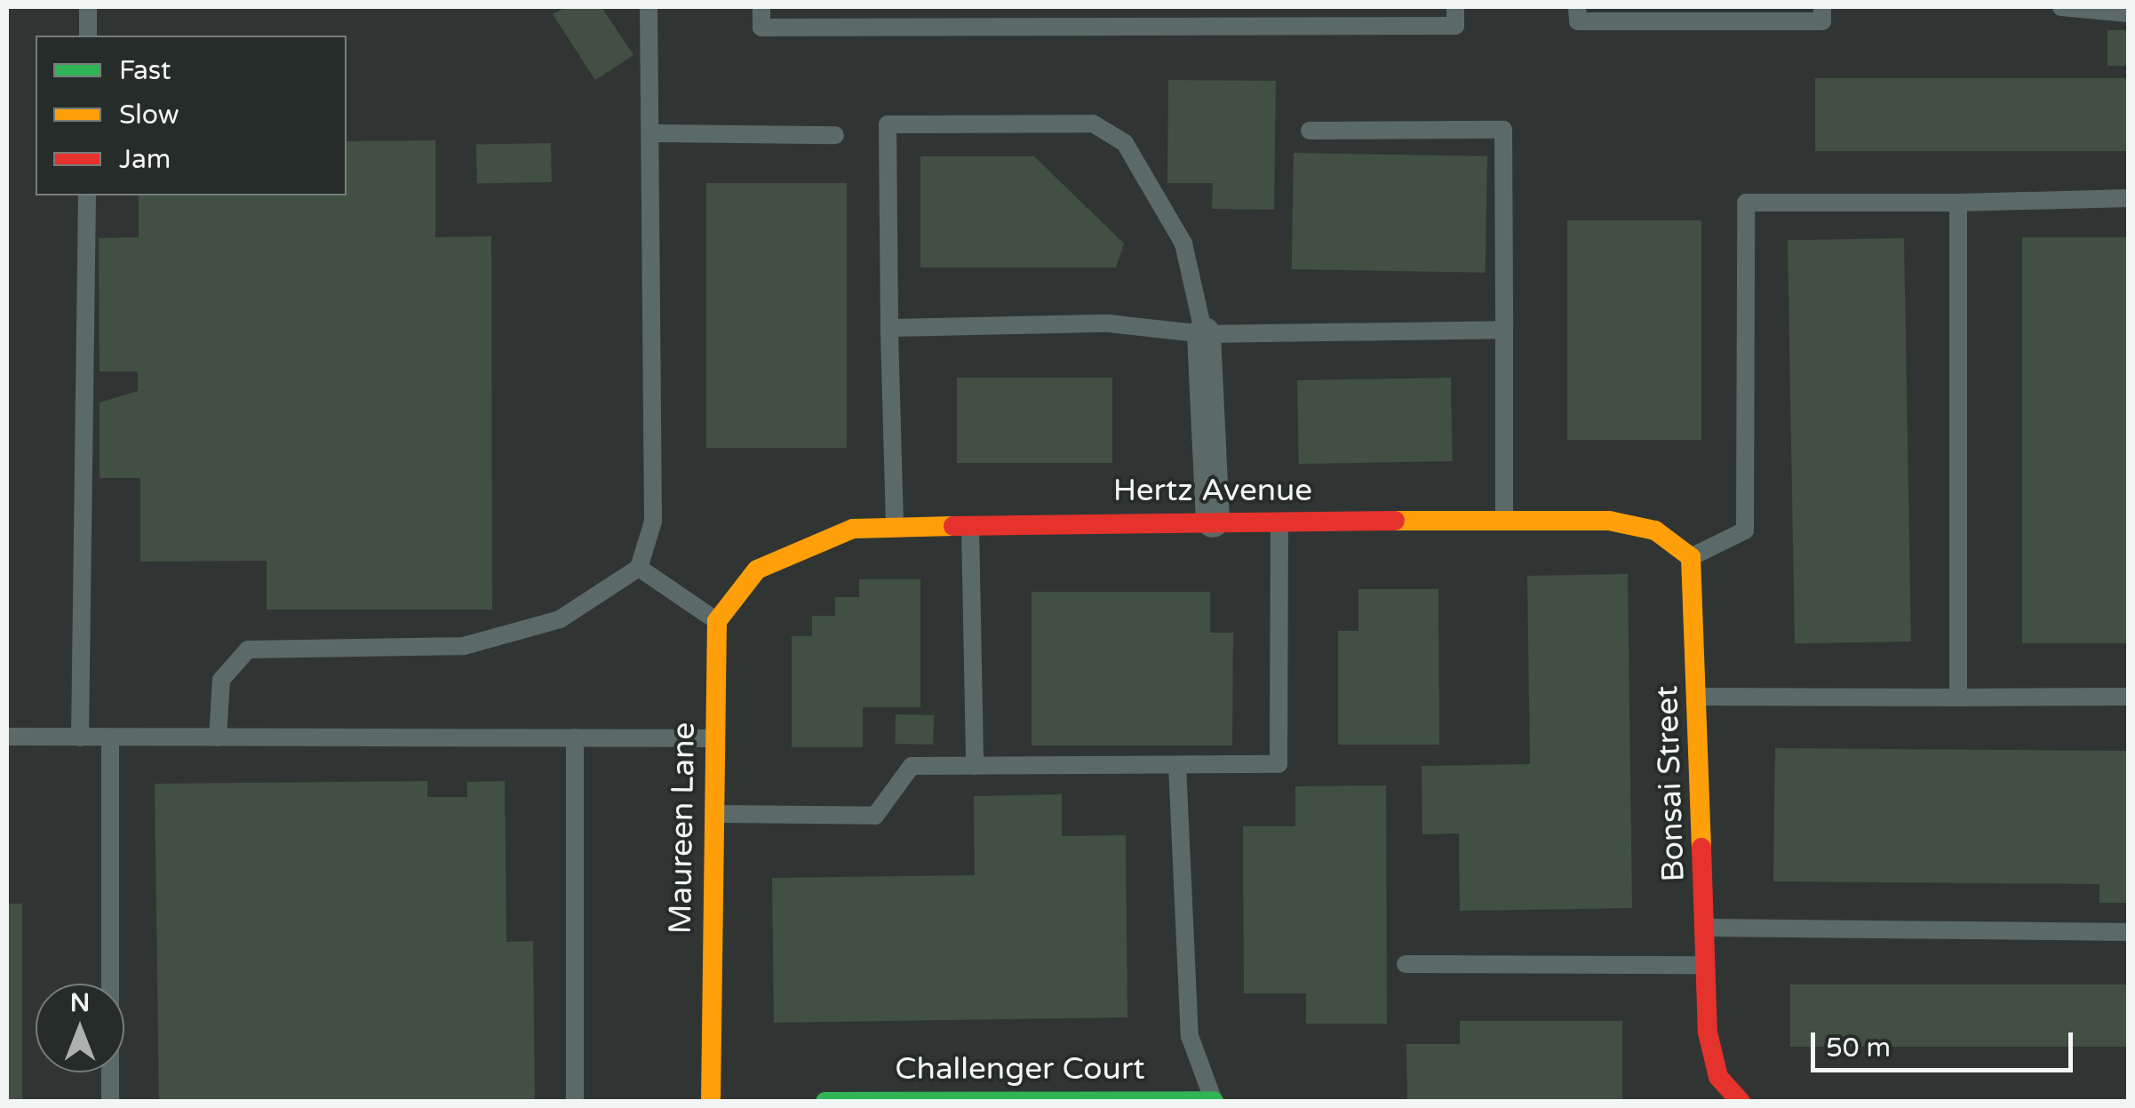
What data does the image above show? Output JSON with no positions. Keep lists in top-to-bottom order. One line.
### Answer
{"streets":{"street":["Hertz Avenue","Bonsai Street","Maureen Lane","Challenger Court"]},"crossings":[["Hertz Avenue","Bonsai Street"],["Hertz Avenue","Maureen Lane"]],"legend":["Fast","Slow","Jam"],"scale_bar":"50 m","north":"top"}
